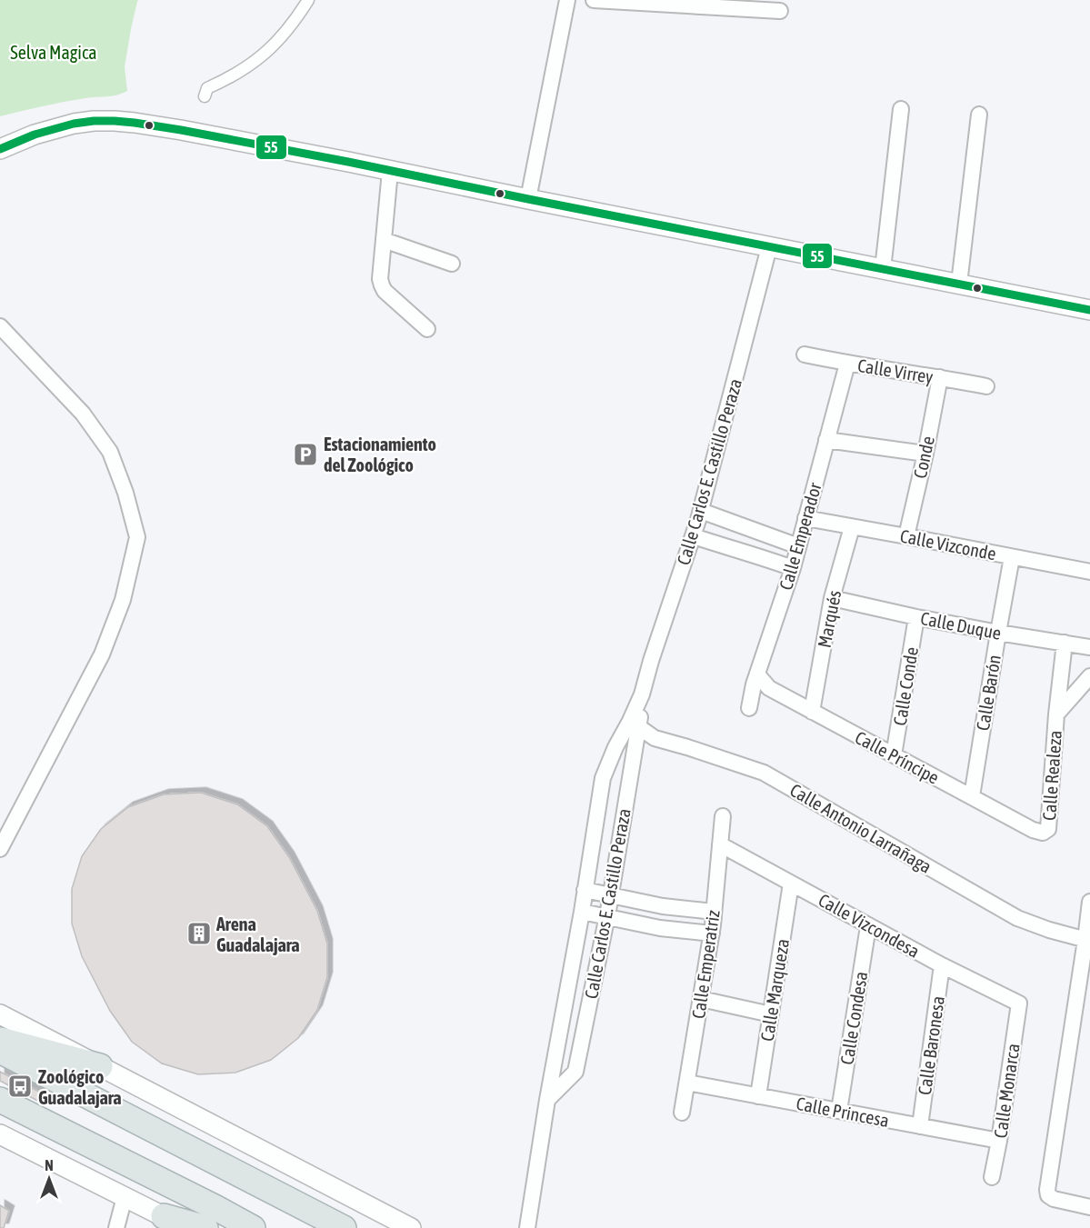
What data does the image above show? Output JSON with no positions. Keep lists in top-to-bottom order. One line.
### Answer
{"streets":{"street":["Calle Virrey","Conde","Calle Carlos E. Castillo Peraza","Calle Emperador","Calle Vizconde","Marqués","Calle Duque","Calle Conde","Calle Barón","Calle Príncipe","Calle Realeza","Calle Antonio Larrañaga","Calle Vizcondesa","Calle Emperatriz","Calle Marqueza","Calle Condesa","Calle Baronesa","Calle Monarca","Calle Princesa"]},"crossings":[["Calle Virrey","Conde"],["Calle Virrey","Calle Emperador"],["Conde","Calle Vizconde"],["Calle Carlos E. Castillo Peraza","Calle Antonio Larrañaga"],["Calle Emperador","Calle Vizconde"],["Calle Emperador","Calle Príncipe"],["Calle Vizconde","Marqués"],["Calle Vizconde","Calle Barón"],["Marqués","Calle Duque"],["Marqués","Calle Príncipe"],["Calle Duque","Calle Conde"],["Calle Duque","Calle Barón"],["Calle Duque","Calle Realeza"],["Calle Conde","Calle Príncipe"],["Calle Barón","Calle Príncipe"],["Calle Príncipe","Calle Realeza"],["Calle Vizcondesa","Calle Emperatriz"],["Calle Vizcondesa","Calle Marqueza"],["Calle Vizcondesa","Calle Condesa"],["Calle Vizcondesa","Calle Baronesa"],["Calle Vizcondesa","Calle Monarca"],["Calle Emperatriz","Calle Princesa"],["Calle Marqueza","Calle Princesa"],["Calle Condesa","Calle Princesa"],["Calle Baronesa","Calle Princesa"],["Calle Monarca","Calle Princesa"]],"parks":["Selva Magica"],"places":{"parking":["Estacionamiento del Zoológico"],"building":["Arena Guadalajara"],"bus stop":["Zoológico Guadalajara"]},"lines":["transit line 55"],"north":"top"}
